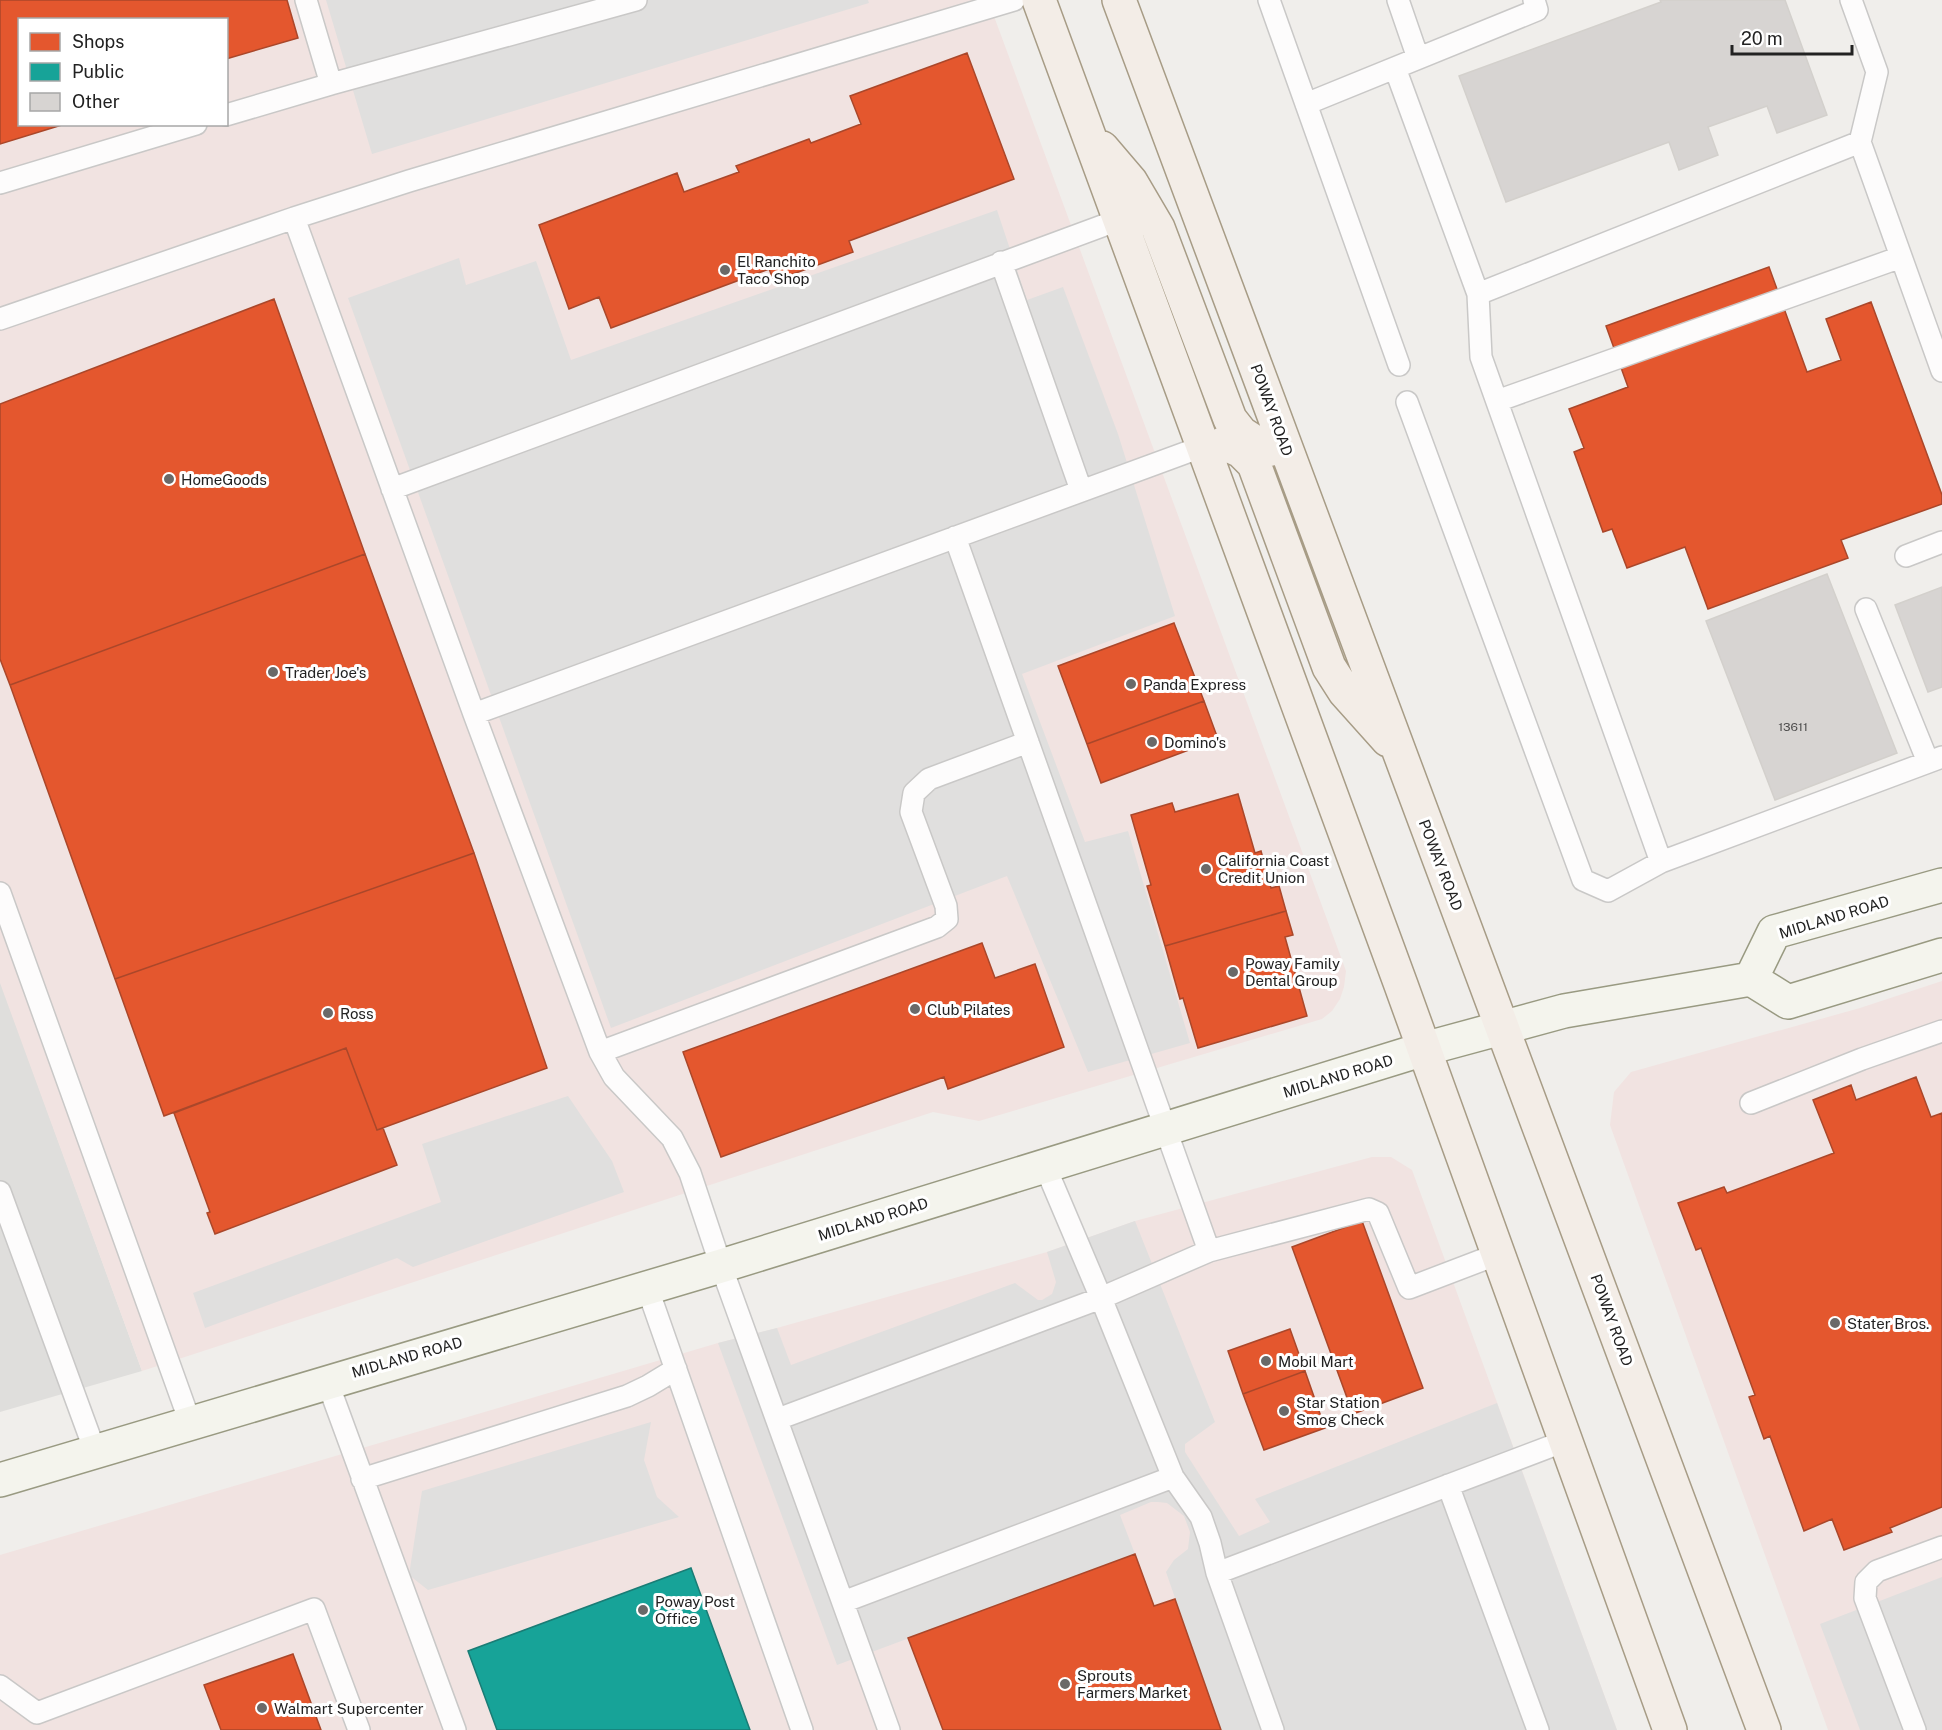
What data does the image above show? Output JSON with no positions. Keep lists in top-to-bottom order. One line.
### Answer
{"streets":{"main road":["POWAY ROAD","MIDLAND ROAD"]},"crossings":[["POWAY ROAD","MIDLAND ROAD"]],"places":["El Ranchito Taco Shop","HomeGoods","Trader Joe's","Panda Express","Domino's","California Coast Credit Union","Poway Family Dental Group","Club Pilates","Ross","Stater Bros.","Mobil Mart","Star Station Smog Check","Poway Post Office","Sprouts Farmers Market","Walmart Supercenter"],"house_numbers":["13611"],"legend":["Shops","Public","Other"],"scale_bar":"20 m"}
